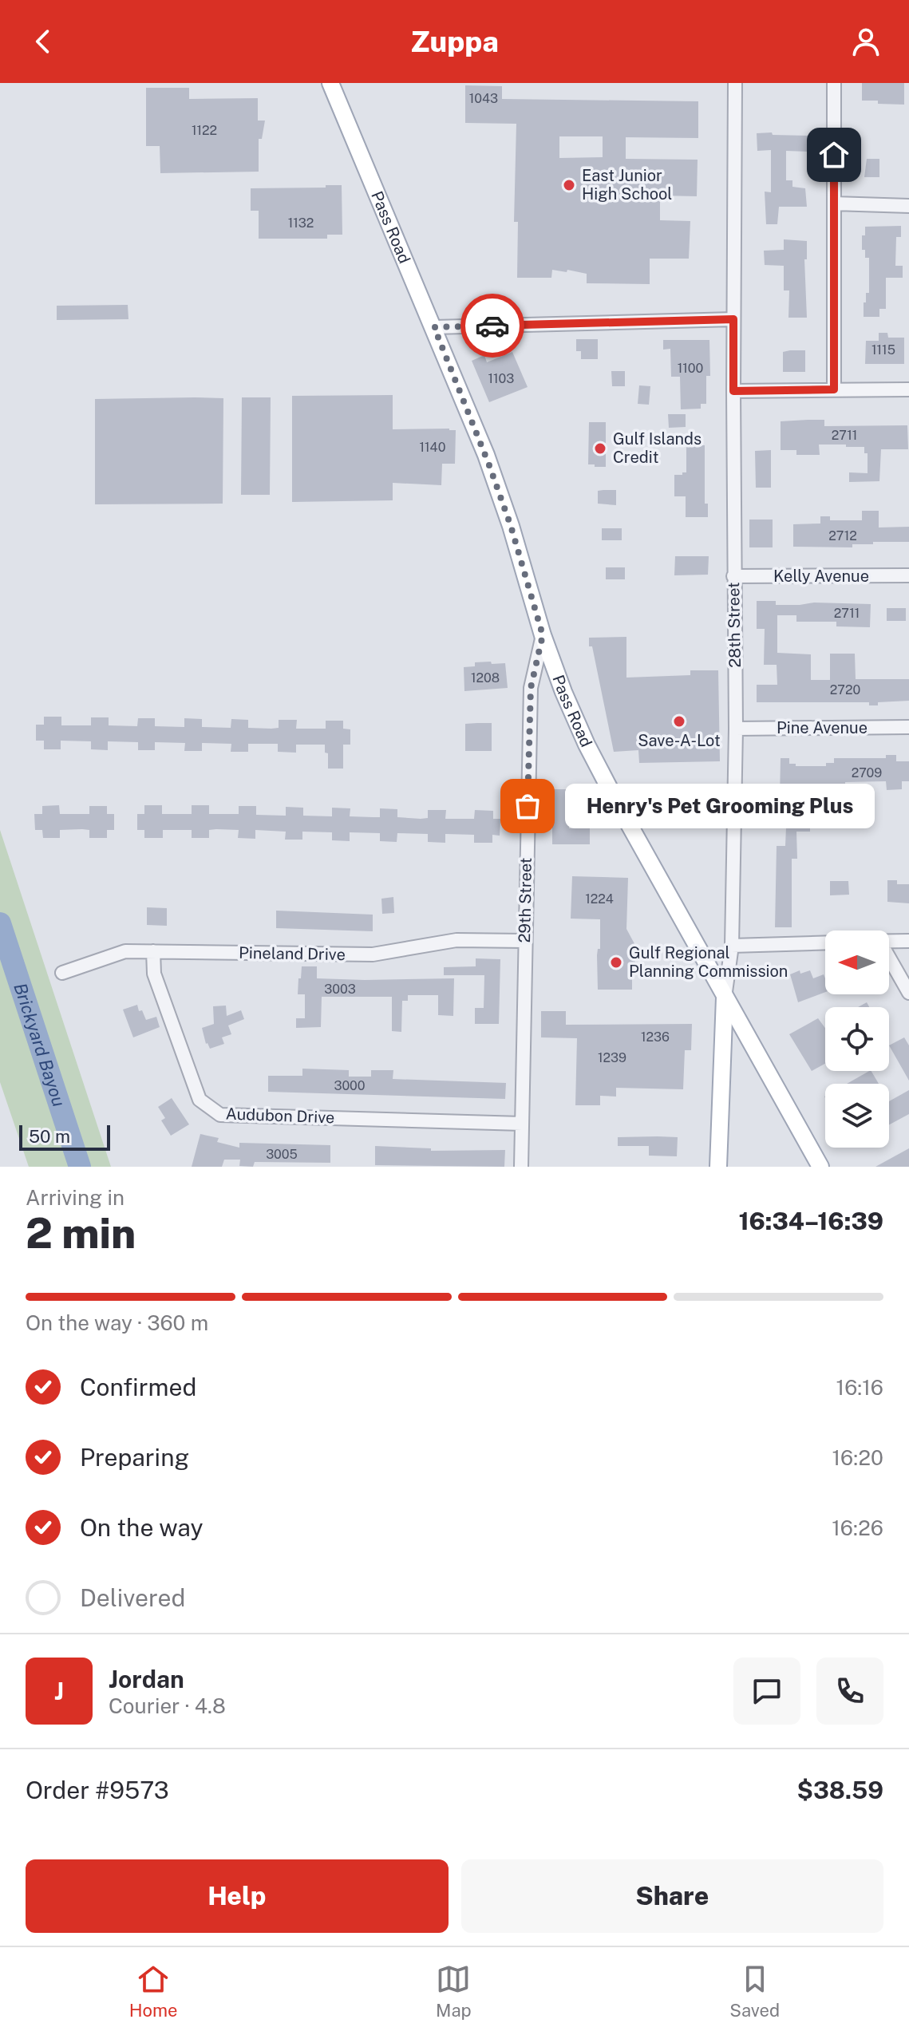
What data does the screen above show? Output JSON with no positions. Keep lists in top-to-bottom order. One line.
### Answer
{"streets":{"main road":["Pass Road","28th Street"],"street":["Kelly Avenue","Pine Avenue","29th Street","Pineland Drive","Audubon Drive"]},"crossings":[["Pass Road","28th Street"],["Pass Road","29th Street"],["Kelly Avenue","28th Street"],["28th Street","Pine Avenue"],["29th Street","Pineland Drive"],["29th Street","Audubon Drive"],["Pineland Drive","Audubon Drive"]],"water":["Brickyard Bayou"],"places":["East Junior High School","Gulf Islands Credit","Save-A-Lot","Henry's Pet Grooming Plus","Gulf Regional Planning Commission"],"house_numbers":["1043","1122","1132","1115","1100","1103","2711","1140","2712","2711","1208","2720","2709","1224","3003","1236","1239","3000","3005"],"scale_bar":"50 m","north":"left","page":{"header":"Zuppa","bubble":"Henry's Pet Grooming Plus","scale":"50 m","heading":["2 min","Arriving in","16:34–16:39"],"panel":["Jordan","Courier · 4.8","Order #9573","$38.59"],"bar":"On the way · 360 m","list":[["Confirmed","16:16"],["Preparing","16:20"],["On the way","16:26"],"Delivered"],"round":"J","buttons":["Help","Share"],"tabs":["Home","Map","Saved"]}}
